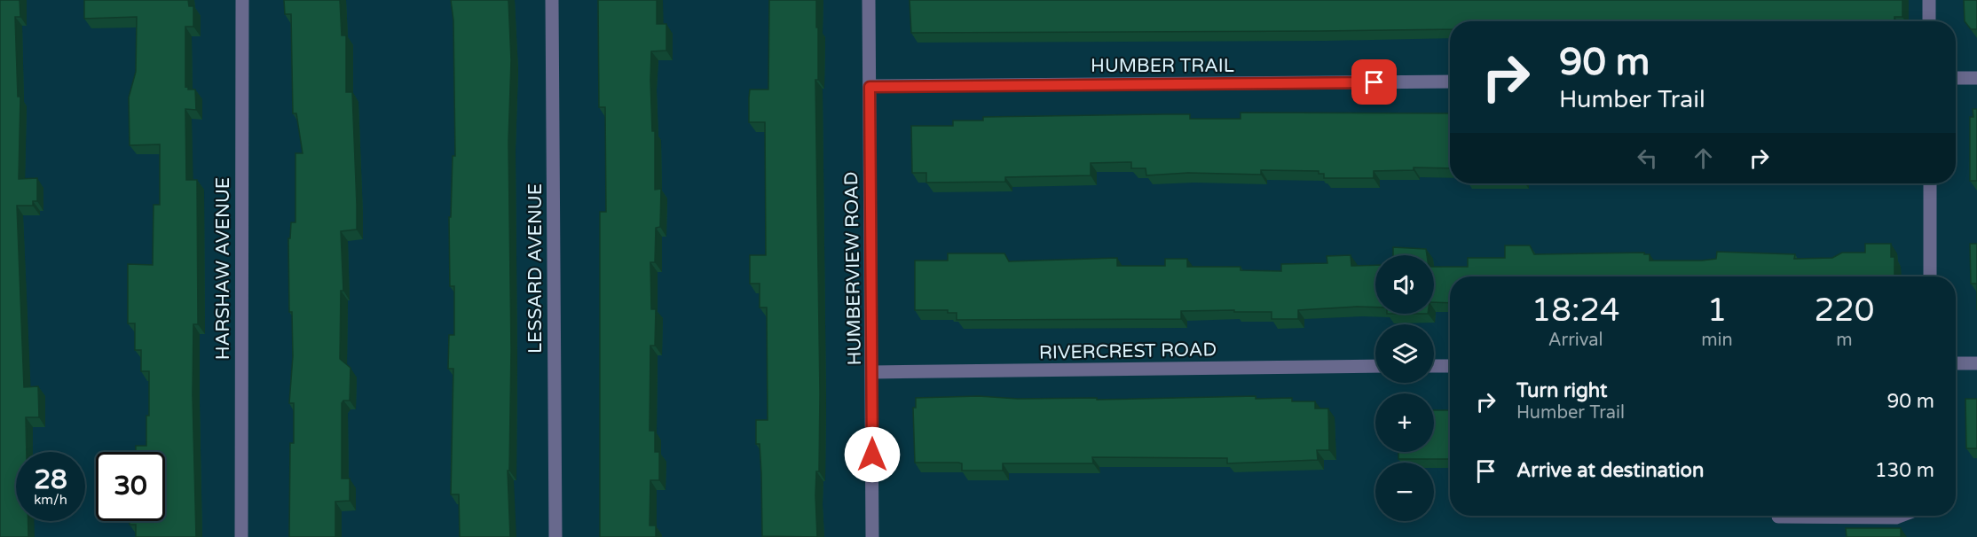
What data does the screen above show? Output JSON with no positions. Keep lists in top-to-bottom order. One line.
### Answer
{"streets":{"street":["HUMBER TRAIL","HARSHAW AVENUE","LESSARD AVENUE","HUMBERVIEW ROAD","RIVERCREST ROAD"]},"crossings":[["HUMBER TRAIL","HUMBERVIEW ROAD"],["HUMBERVIEW ROAD","RIVERCREST ROAD"]],"page":{"turn":["90 m","Humber Trail"],"map_buttons":["+","−"],"eta":["18:24","Arrival","1","min","220","m"],"list":[{"name":"Turn right","note":"Humber Trail","value":"90 m"},{"name":"Arrive at destination","value":"130 m"}],"speed":"28 km/h","limit":"30"}}
